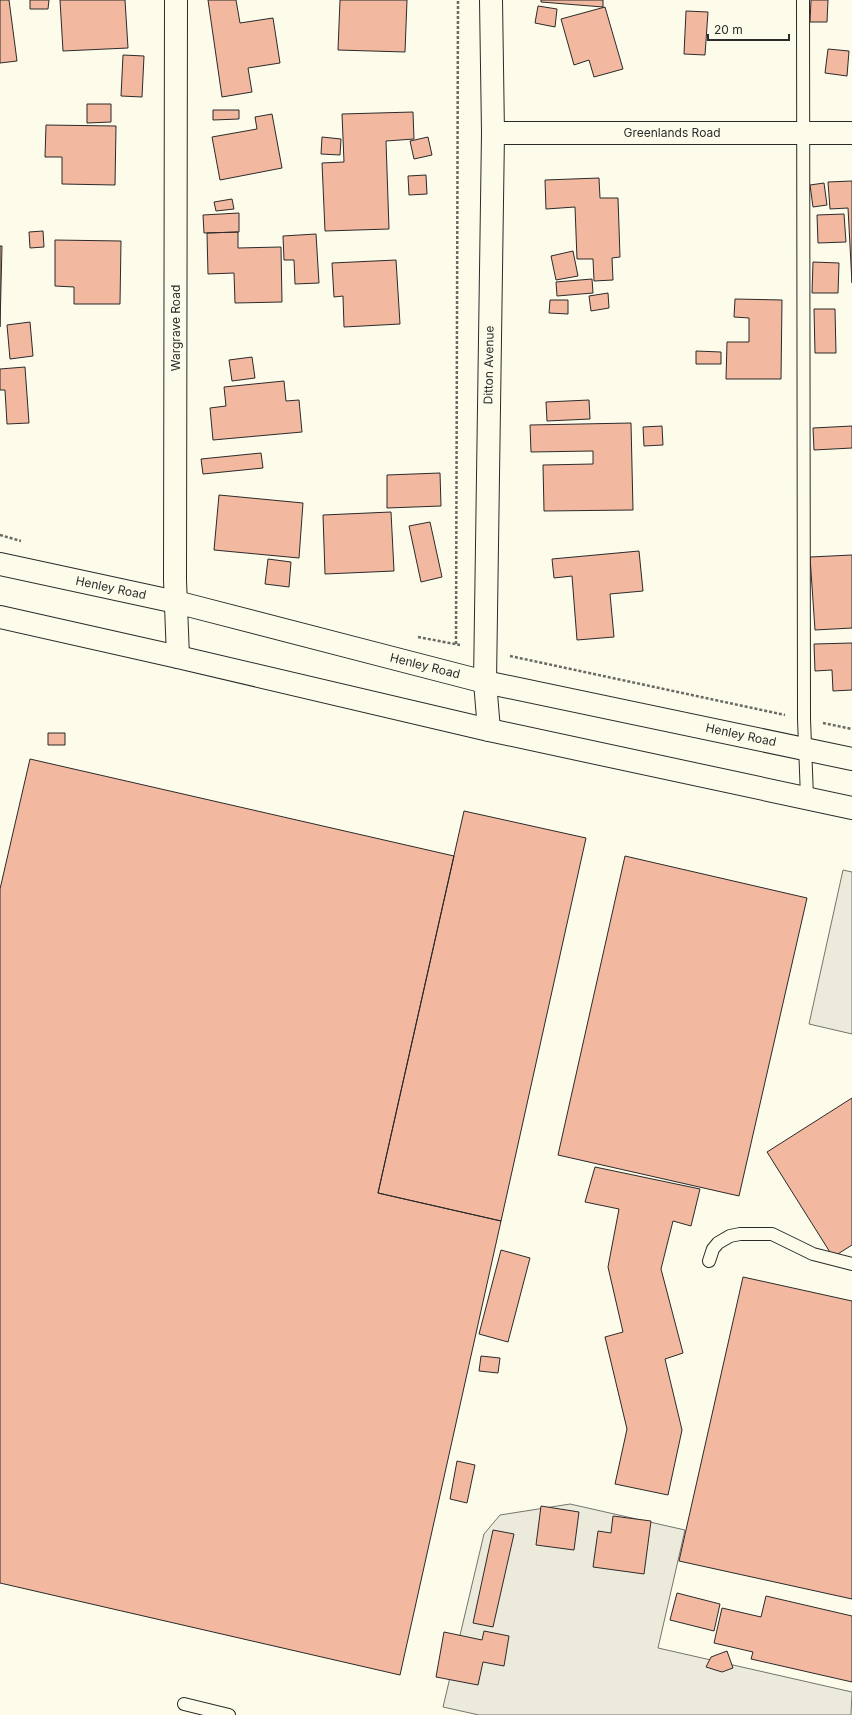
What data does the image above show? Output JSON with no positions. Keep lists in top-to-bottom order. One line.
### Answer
{"streets":{"street":["Greenlands Road","Wargrave Road","Ditton Avenue","Henley Road"]},"crossings":[["Greenlands Road","Ditton Avenue"],["Wargrave Road","Henley Road"],["Ditton Avenue","Henley Road"]],"scale_bar":"20 m"}
